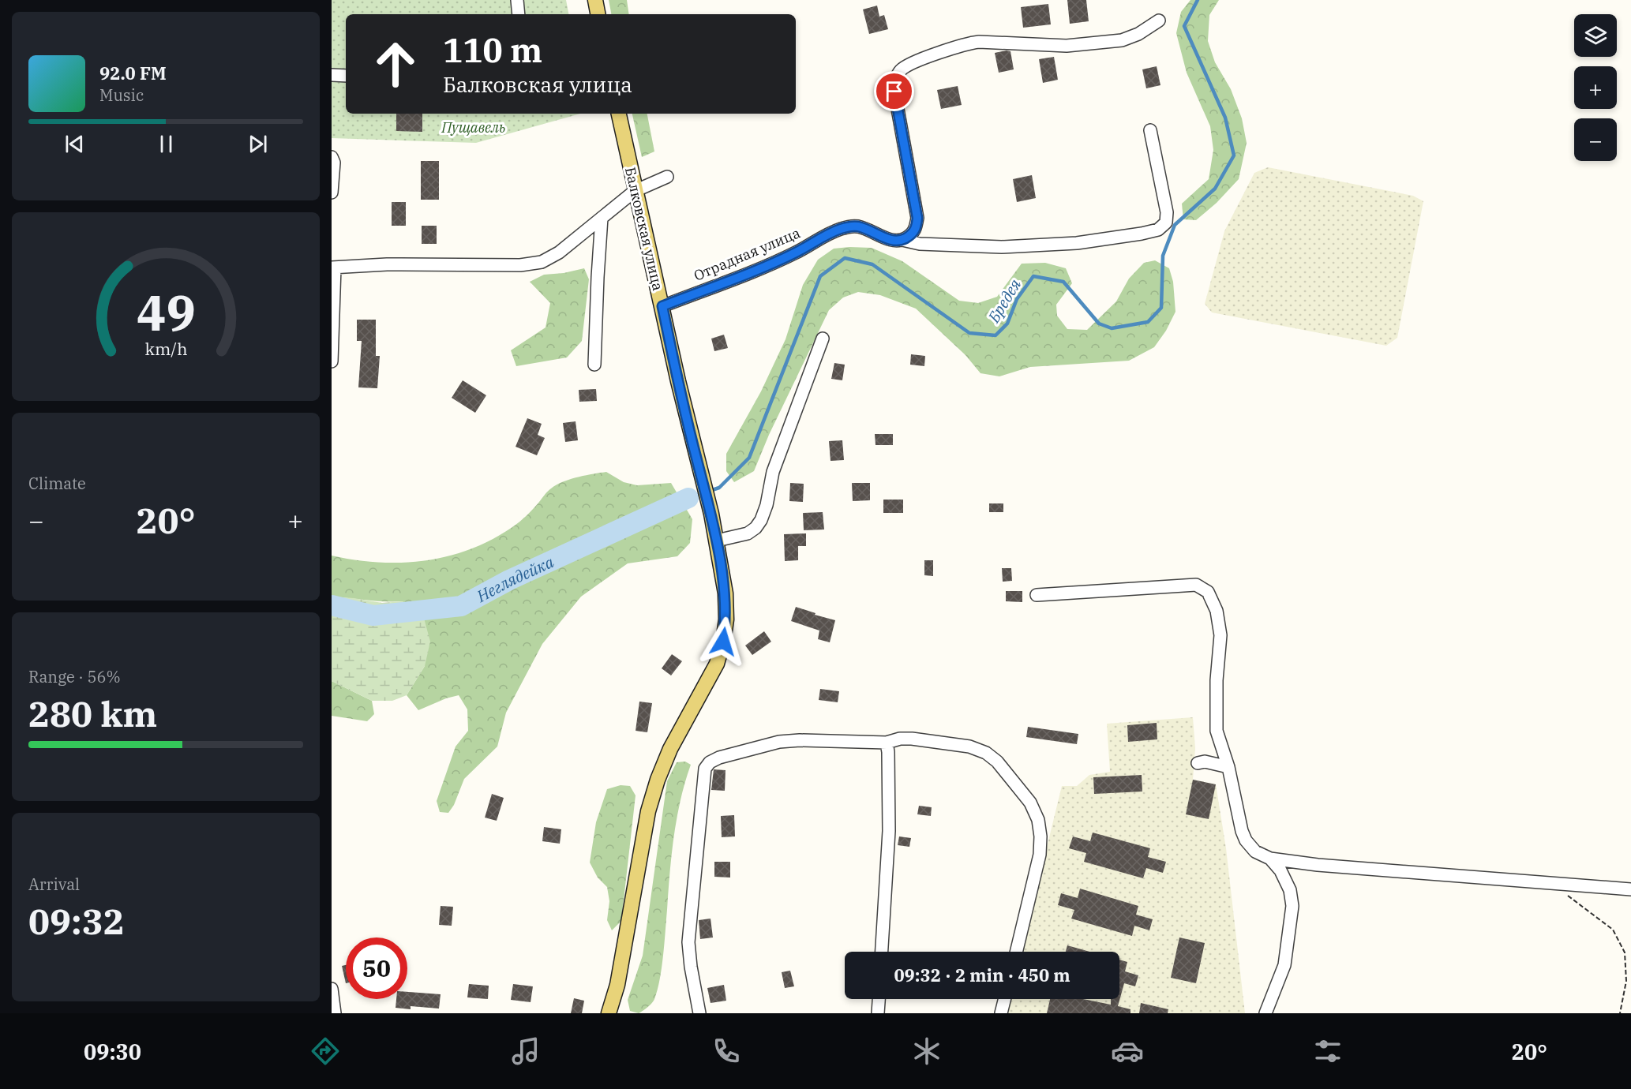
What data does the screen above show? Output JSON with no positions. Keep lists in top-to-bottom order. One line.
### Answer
{"streets":{"main road":["Балковская улица"],"street":["Отрадная улица"]},"crossings":[["Балковская улица","Отрадная улица"]],"water":["Бредея","Неглядейка"],"parks":["Пущавель"],"page":{"map_buttons":["+","−"],"turn":["110 m","Балковская улица"],"song":["92.0 FM","Music"],"tile":["Climate",["Range · 56%","280 km"],["Arrival","09:32"]],"heat":["−","20°","+"],"limit":"50","trip":"09:32 · 2 min · 450 m","tabs":["09:30","20°"],"gauge":["49","km/h"]}}
